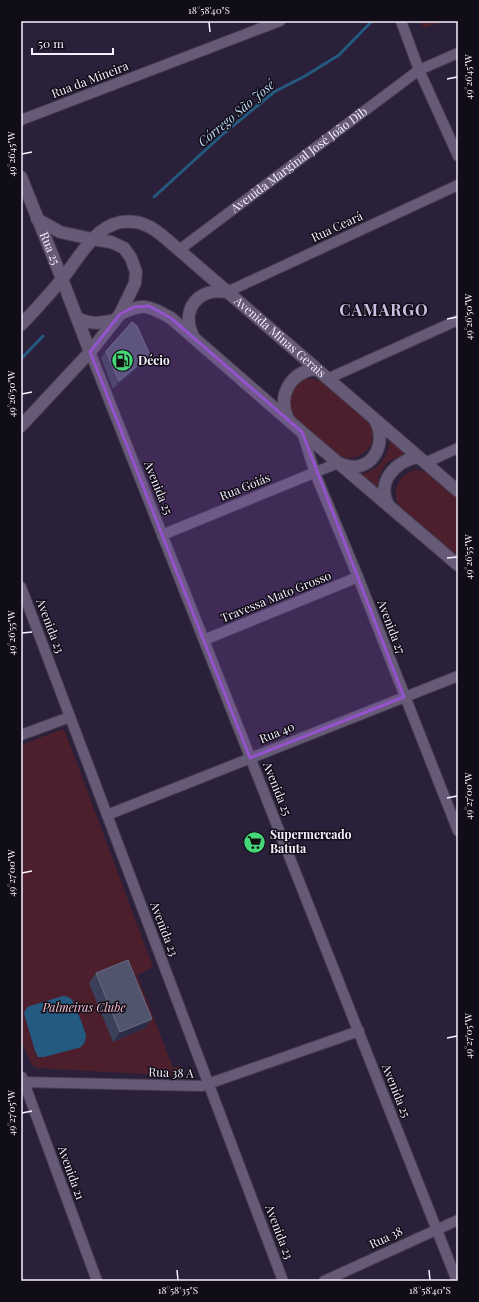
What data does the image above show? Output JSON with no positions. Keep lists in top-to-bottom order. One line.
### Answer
{"streets":{"main road":["Rua 25","Avenida Minas Gerais"],"street":["Rua da Mineira","Avenida Marginal José João Dib","Rua Ceará","Rua Goiás","Avenida 25","Travessa Mato Grosso","Avenida 23","Avenida 27","Rua 40","Rua 38 A","Avenida 21","Rua 38"]},"crossings":[["Avenida Marginal José João Dib","Avenida Minas Gerais"],["Rua Ceará","Avenida Minas Gerais"],["Rua 25","Avenida Minas Gerais"],["Rua Goiás","Avenida 25"],["Rua Goiás","Avenida 27"],["Avenida 25","Travessa Mato Grosso"],["Avenida 25","Rua 40"],["Avenida 25","Rua 38 A"],["Avenida 25","Rua 38"],["Travessa Mato Grosso","Avenida 27"],["Avenida 23","Rua 40"],["Avenida 23","Rua 38 A"],["Avenida 27","Rua 40"],["Rua 38 A","Avenida 21"]],"districts":["CAMARGO"],"water":["Córrego São José"],"parks":["Palmeiras Clube"],"places":{"fuel station":["Décio"],"supermarket":["Supermercado Batuta"]},"scale_bar":"50 m","coordinates":["18°58'40\"S","49°26'45\"W","49°26'50\"W","49°26'55\"W","49°27'00\"W","49°27'05\"W","18°58'35\"S"]}
